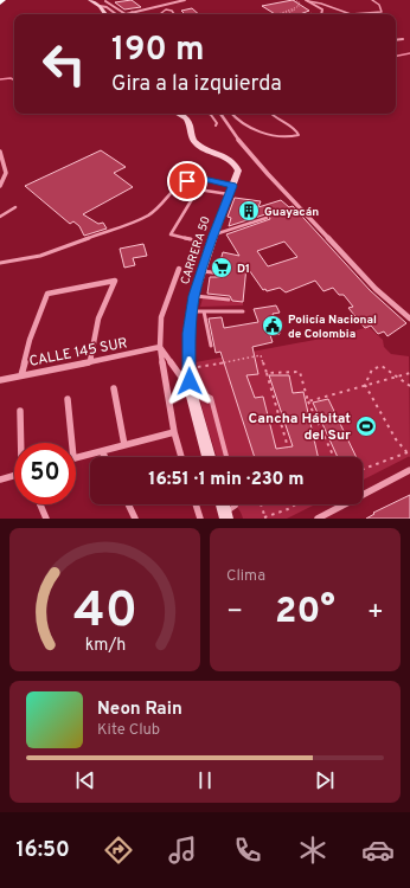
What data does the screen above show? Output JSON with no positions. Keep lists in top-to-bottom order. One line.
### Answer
{"streets":{"main road":["CARRERA 50"],"street":["CALLE 145 SUR"]},"crossings":[["CARRERA 50","CALLE 145 SUR"]],"places":{"building":["Guayacán"],"supermarket":["D1"],"public building":["Policía Nacional de Colombia"],"sports":["Cancha Hábitat del Sur"]},"page":{"turn":["190 m","Gira a la izquierda"],"limit":"50","trip":"16:51 · 1 min · 230 m","tile":"Clima","heat":["−","20°","+"],"song":["Neon Rain","Kite Club"],"tabs":"16:50","gauge":["40","km/h"]}}
